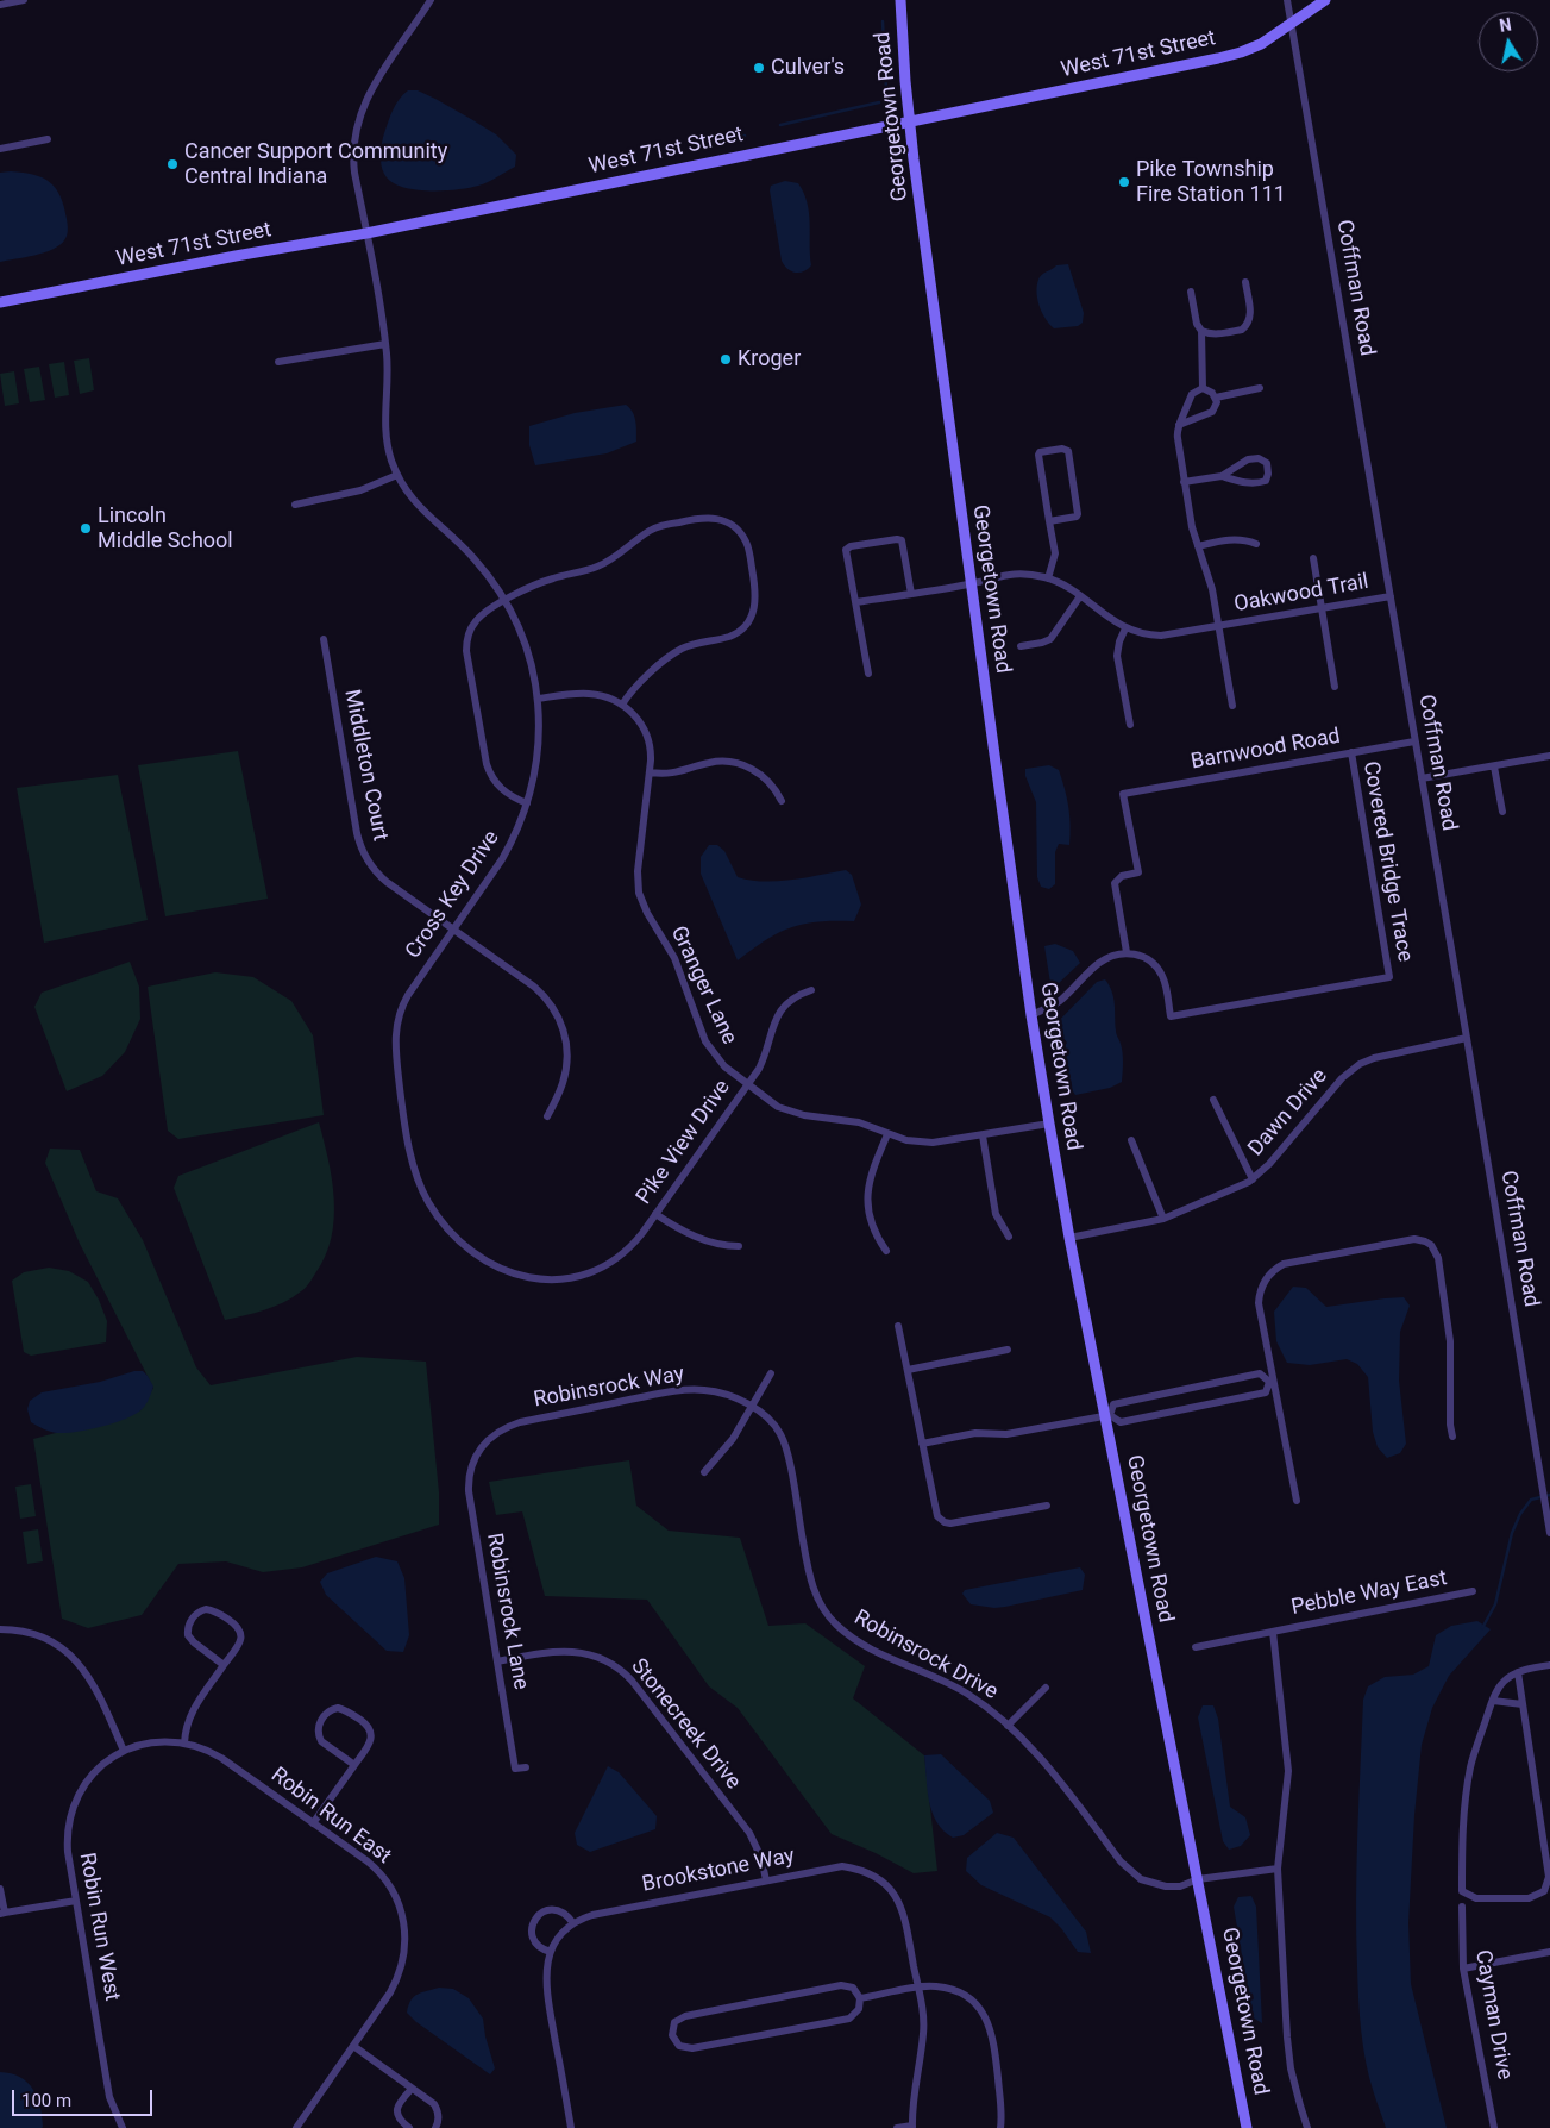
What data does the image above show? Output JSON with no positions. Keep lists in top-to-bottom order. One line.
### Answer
{"streets":{"main road":["West 71st Street","Georgetown Road"],"street":["Coffman Road","Oakwood Trail","Barnwood Road","Middleton Court","Covered Bridge Trace","Cross Key Drive","Granger Lane","Dawn Drive","Pike View Drive","Robinsrock Way","Pebble Way East","Robinsrock Lane","Robinsrock Drive","Stonecreek Drive","Robin Run East","Brookstone Way","Robin Run West","Cayman Drive"]},"crossings":[["West 71st Street","Georgetown Road"],["West 71st Street","Coffman Road"],["West 71st Street","Cross Key Drive"],["Georgetown Road","Oakwood Trail"],["Georgetown Road","Dawn Drive"],["Georgetown Road","Pike View Drive"],["Georgetown Road","Robinsrock Drive"],["Coffman Road","Oakwood Trail"],["Coffman Road","Barnwood Road"],["Coffman Road","Dawn Drive"],["Barnwood Road","Covered Bridge Trace"],["Middleton Court","Cross Key Drive"],["Cross Key Drive","Granger Lane"],["Cross Key Drive","Pike View Drive"],["Granger Lane","Pike View Drive"],["Robinsrock Way","Robinsrock Lane"],["Robinsrock Way","Robinsrock Drive"],["Robinsrock Lane","Stonecreek Drive"],["Stonecreek Drive","Brookstone Way"],["Robin Run East","Robin Run West"]],"places":["Culver's","Cancer Support Community Central Indiana","Pike Township Fire Station 111","Kroger","Lincoln Middle School"],"scale_bar":"100 m","north":"top"}
